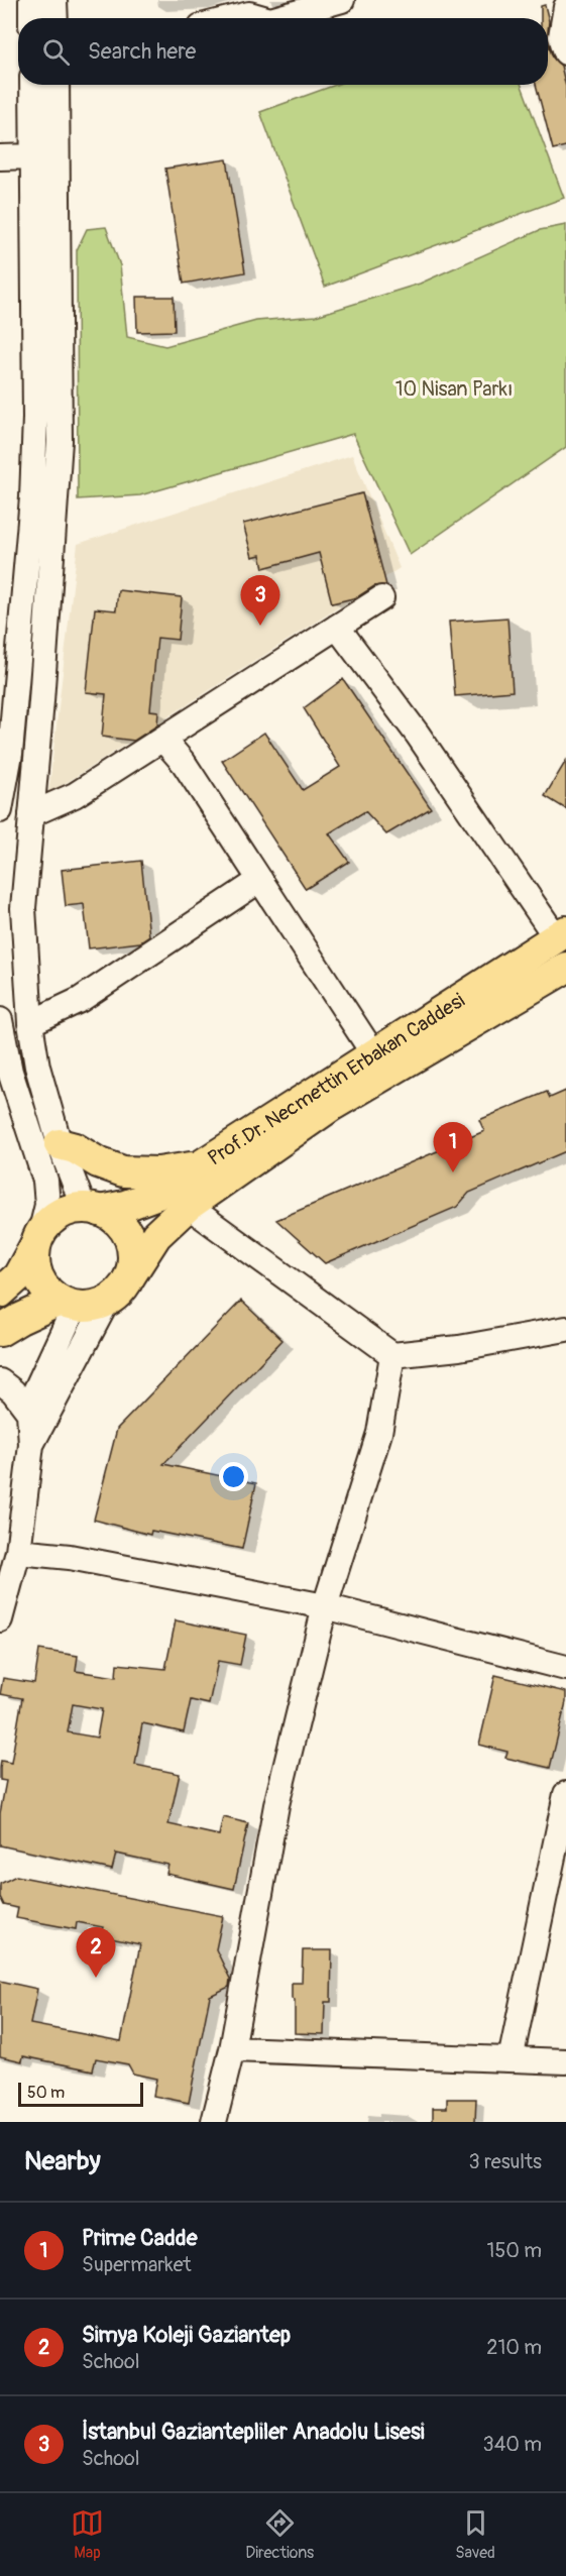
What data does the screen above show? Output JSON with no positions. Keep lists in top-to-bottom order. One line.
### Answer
{"streets":{"main road":["Prof.Dr. Necmettin Erbakan Caddesi"]},"parks":["10 Nisan Parkı"],"scale_bar":"50 m","page":{"search":"Search here","pins":["3","1","2"],"scale":"50 m","heading":["Nearby","3 results"],"list":[{"mark":"1","name":"Prime Cadde","note":"Supermarket","value":"150 m"},{"mark":"2","name":"Simya Koleji Gaziantep","note":"School","value":"210 m"},{"mark":"3","name":"İstanbul Gaziantepliler Anadolu Lisesi","note":"School","value":"340 m"}],"nav":["Map","Directions","Saved"]}}
